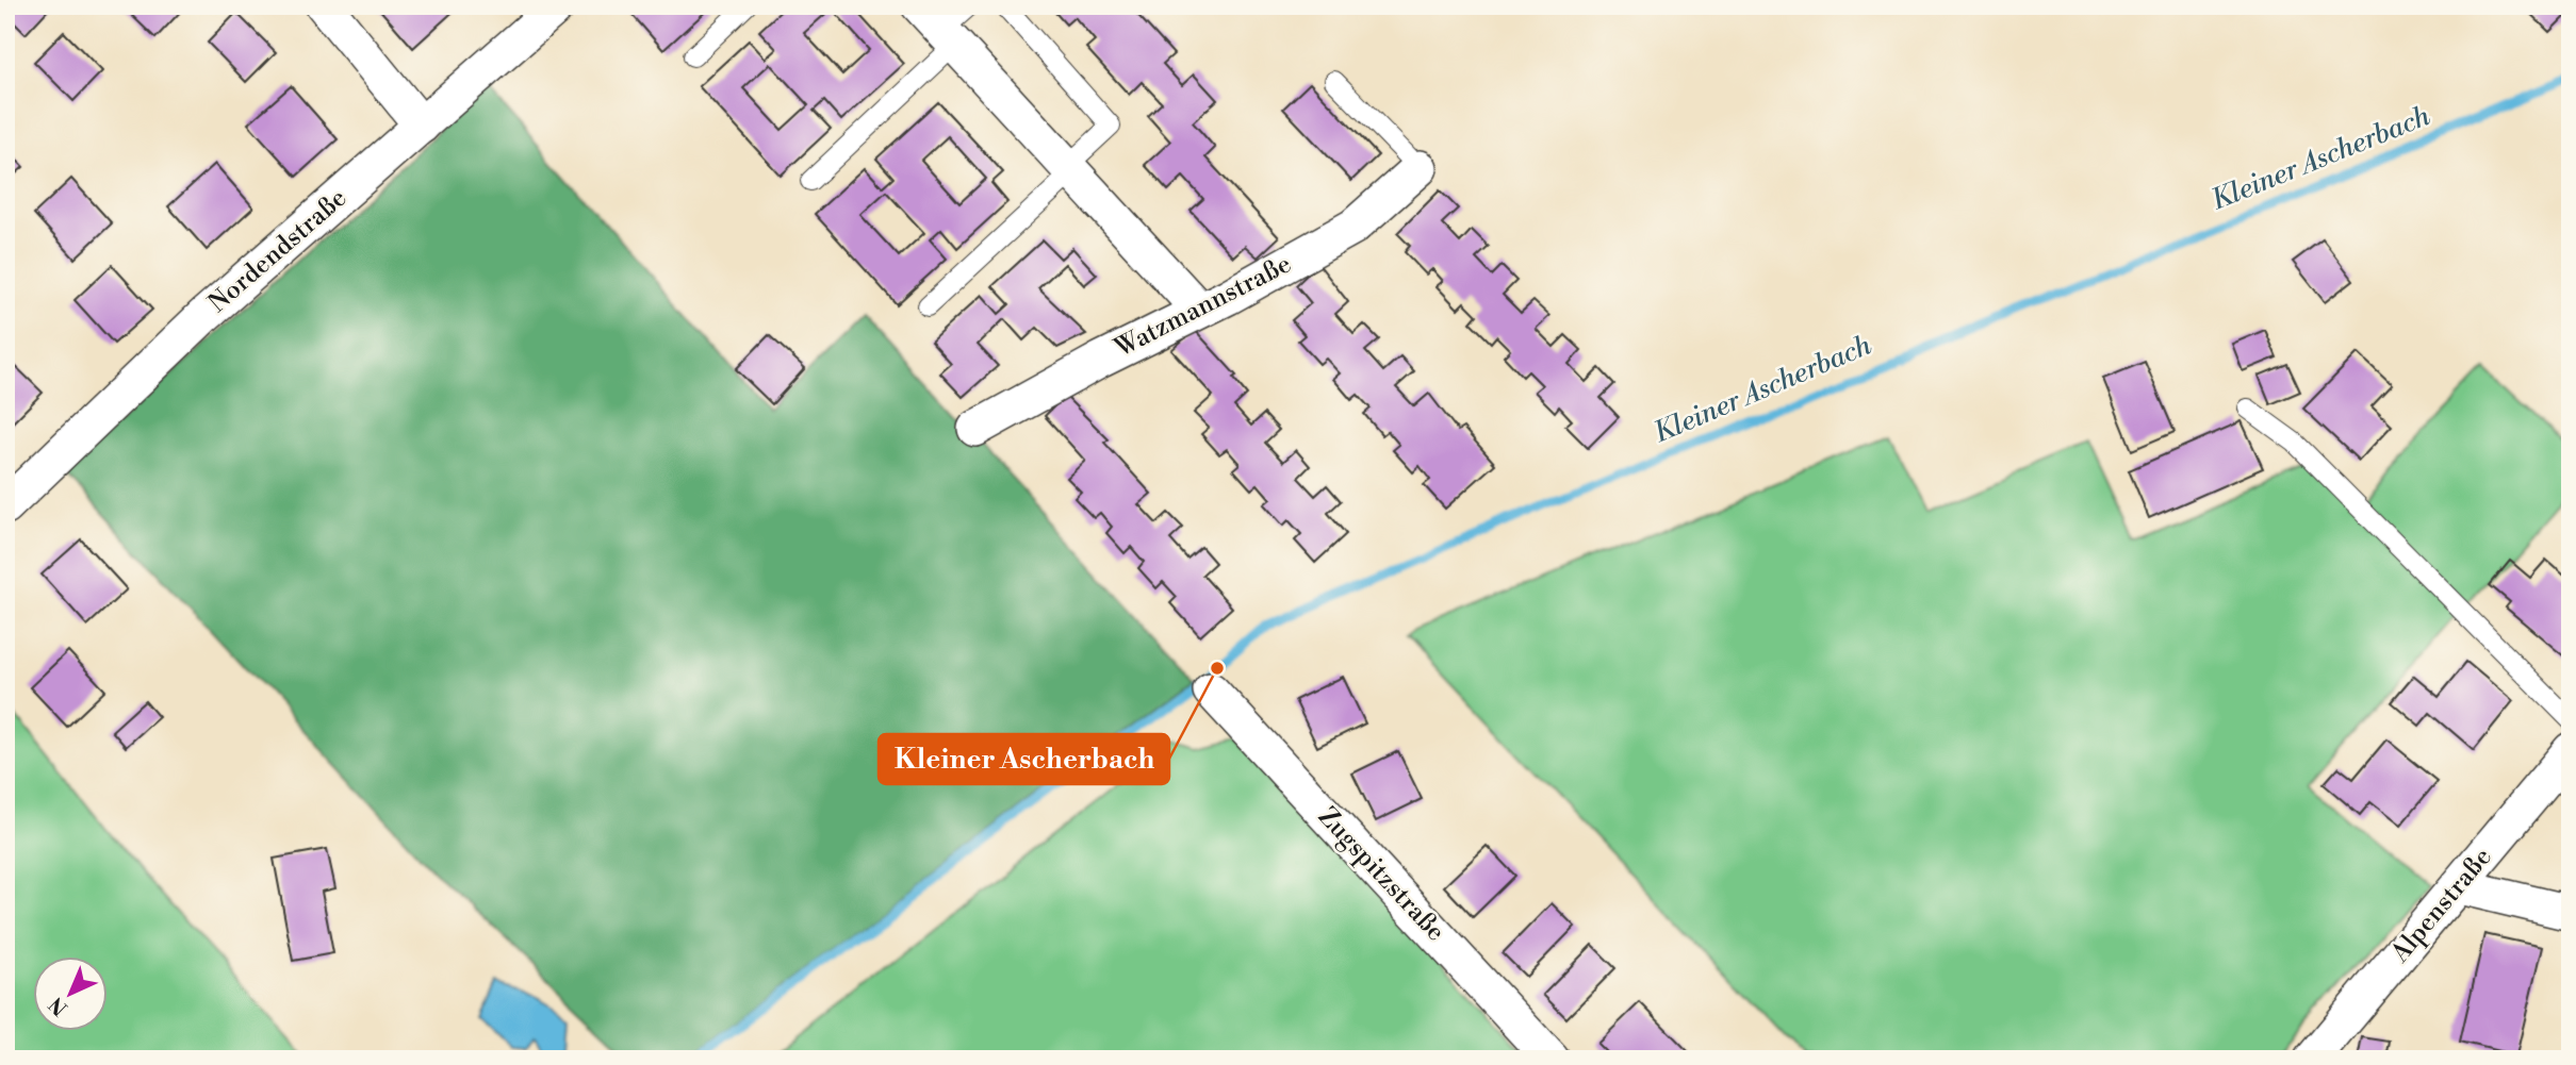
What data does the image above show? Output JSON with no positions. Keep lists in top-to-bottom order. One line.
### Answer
{"streets":{"street":["Nordendstraße","Watzmannstraße","Zugspitzstraße","Alpenstraße"]},"water":["Kleiner Ascherbach"],"places":["Kleiner Ascherbach"],"north":"bottom left"}
